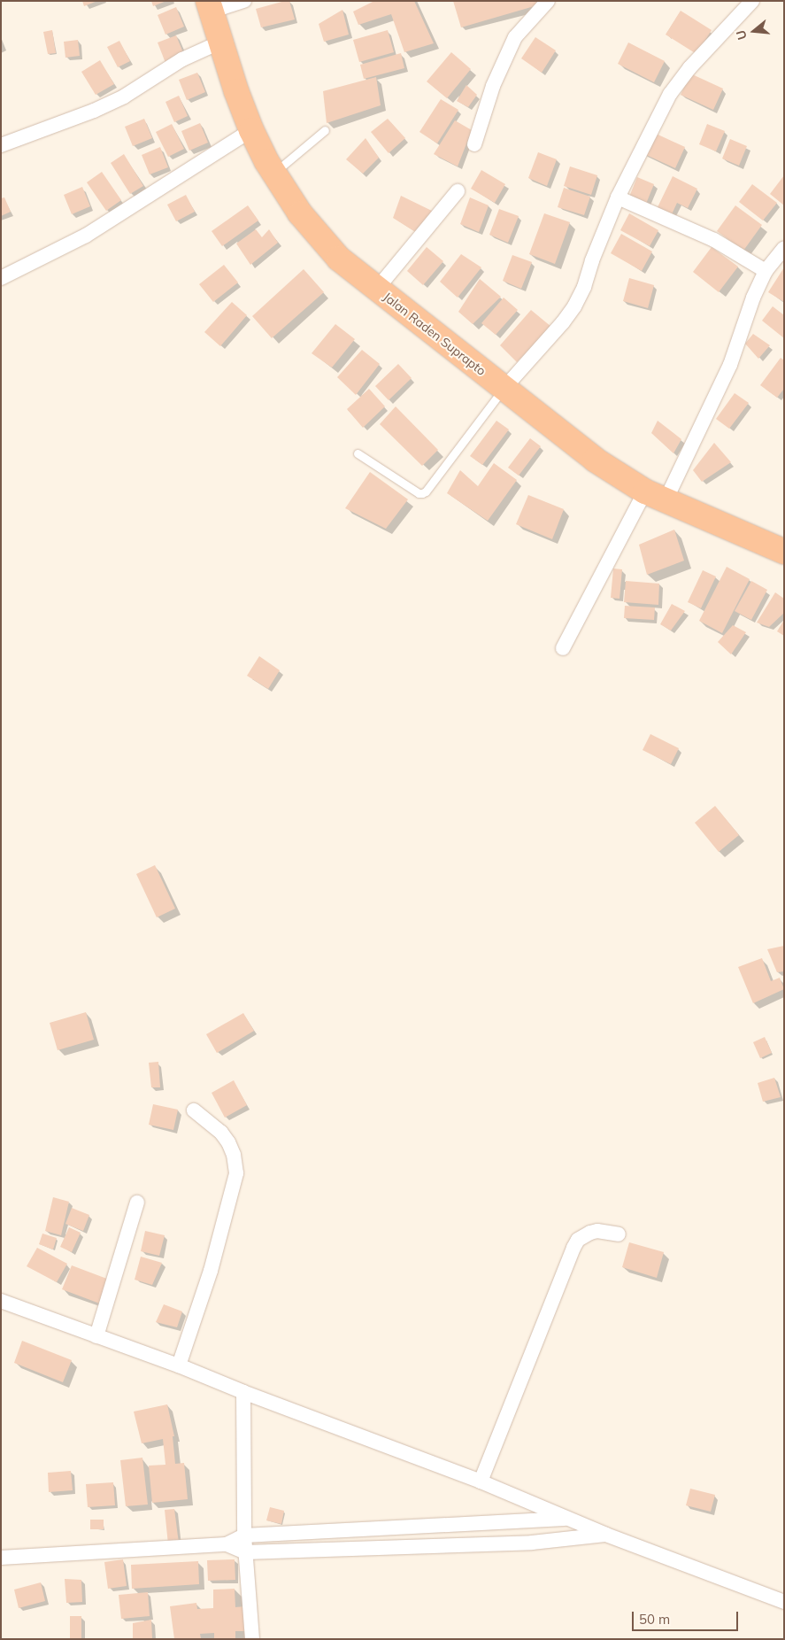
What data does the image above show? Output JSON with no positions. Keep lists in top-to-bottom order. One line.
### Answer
{"streets":{"highway":["Jalan Raden Suprapto"]},"scale_bar":"50 m","north":"left"}
